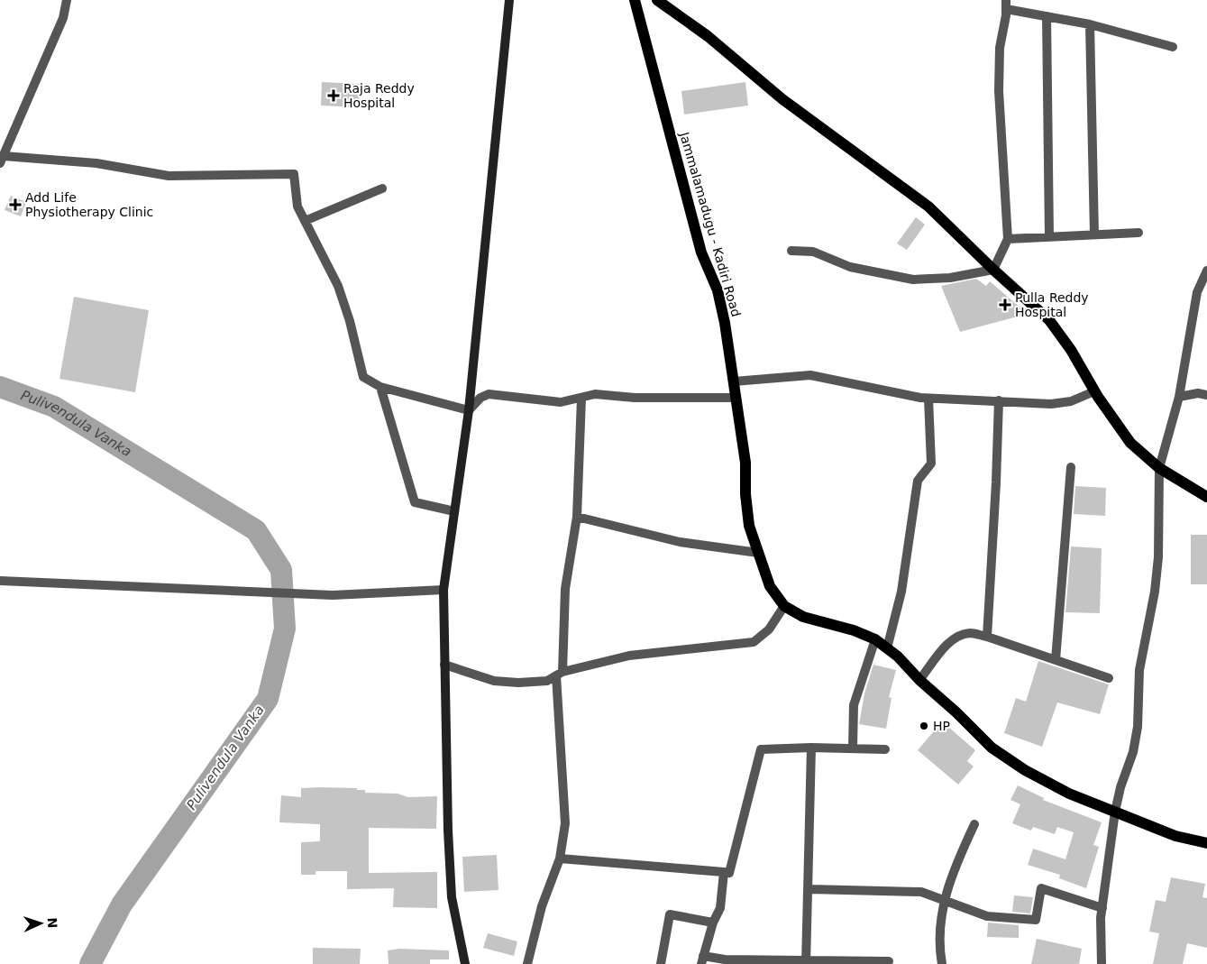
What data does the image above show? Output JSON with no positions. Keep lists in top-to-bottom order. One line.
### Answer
{"streets":{"main road":["Jammalamadugu - Kadiri Road"]},"water":["Pulivendula Vanka"],"places":{"health":["Raja Reddy Hospital","Add Life Physiotherapy Clinic","Pulla Reddy Hospital"],"other":["HP"]},"north":"right"}
